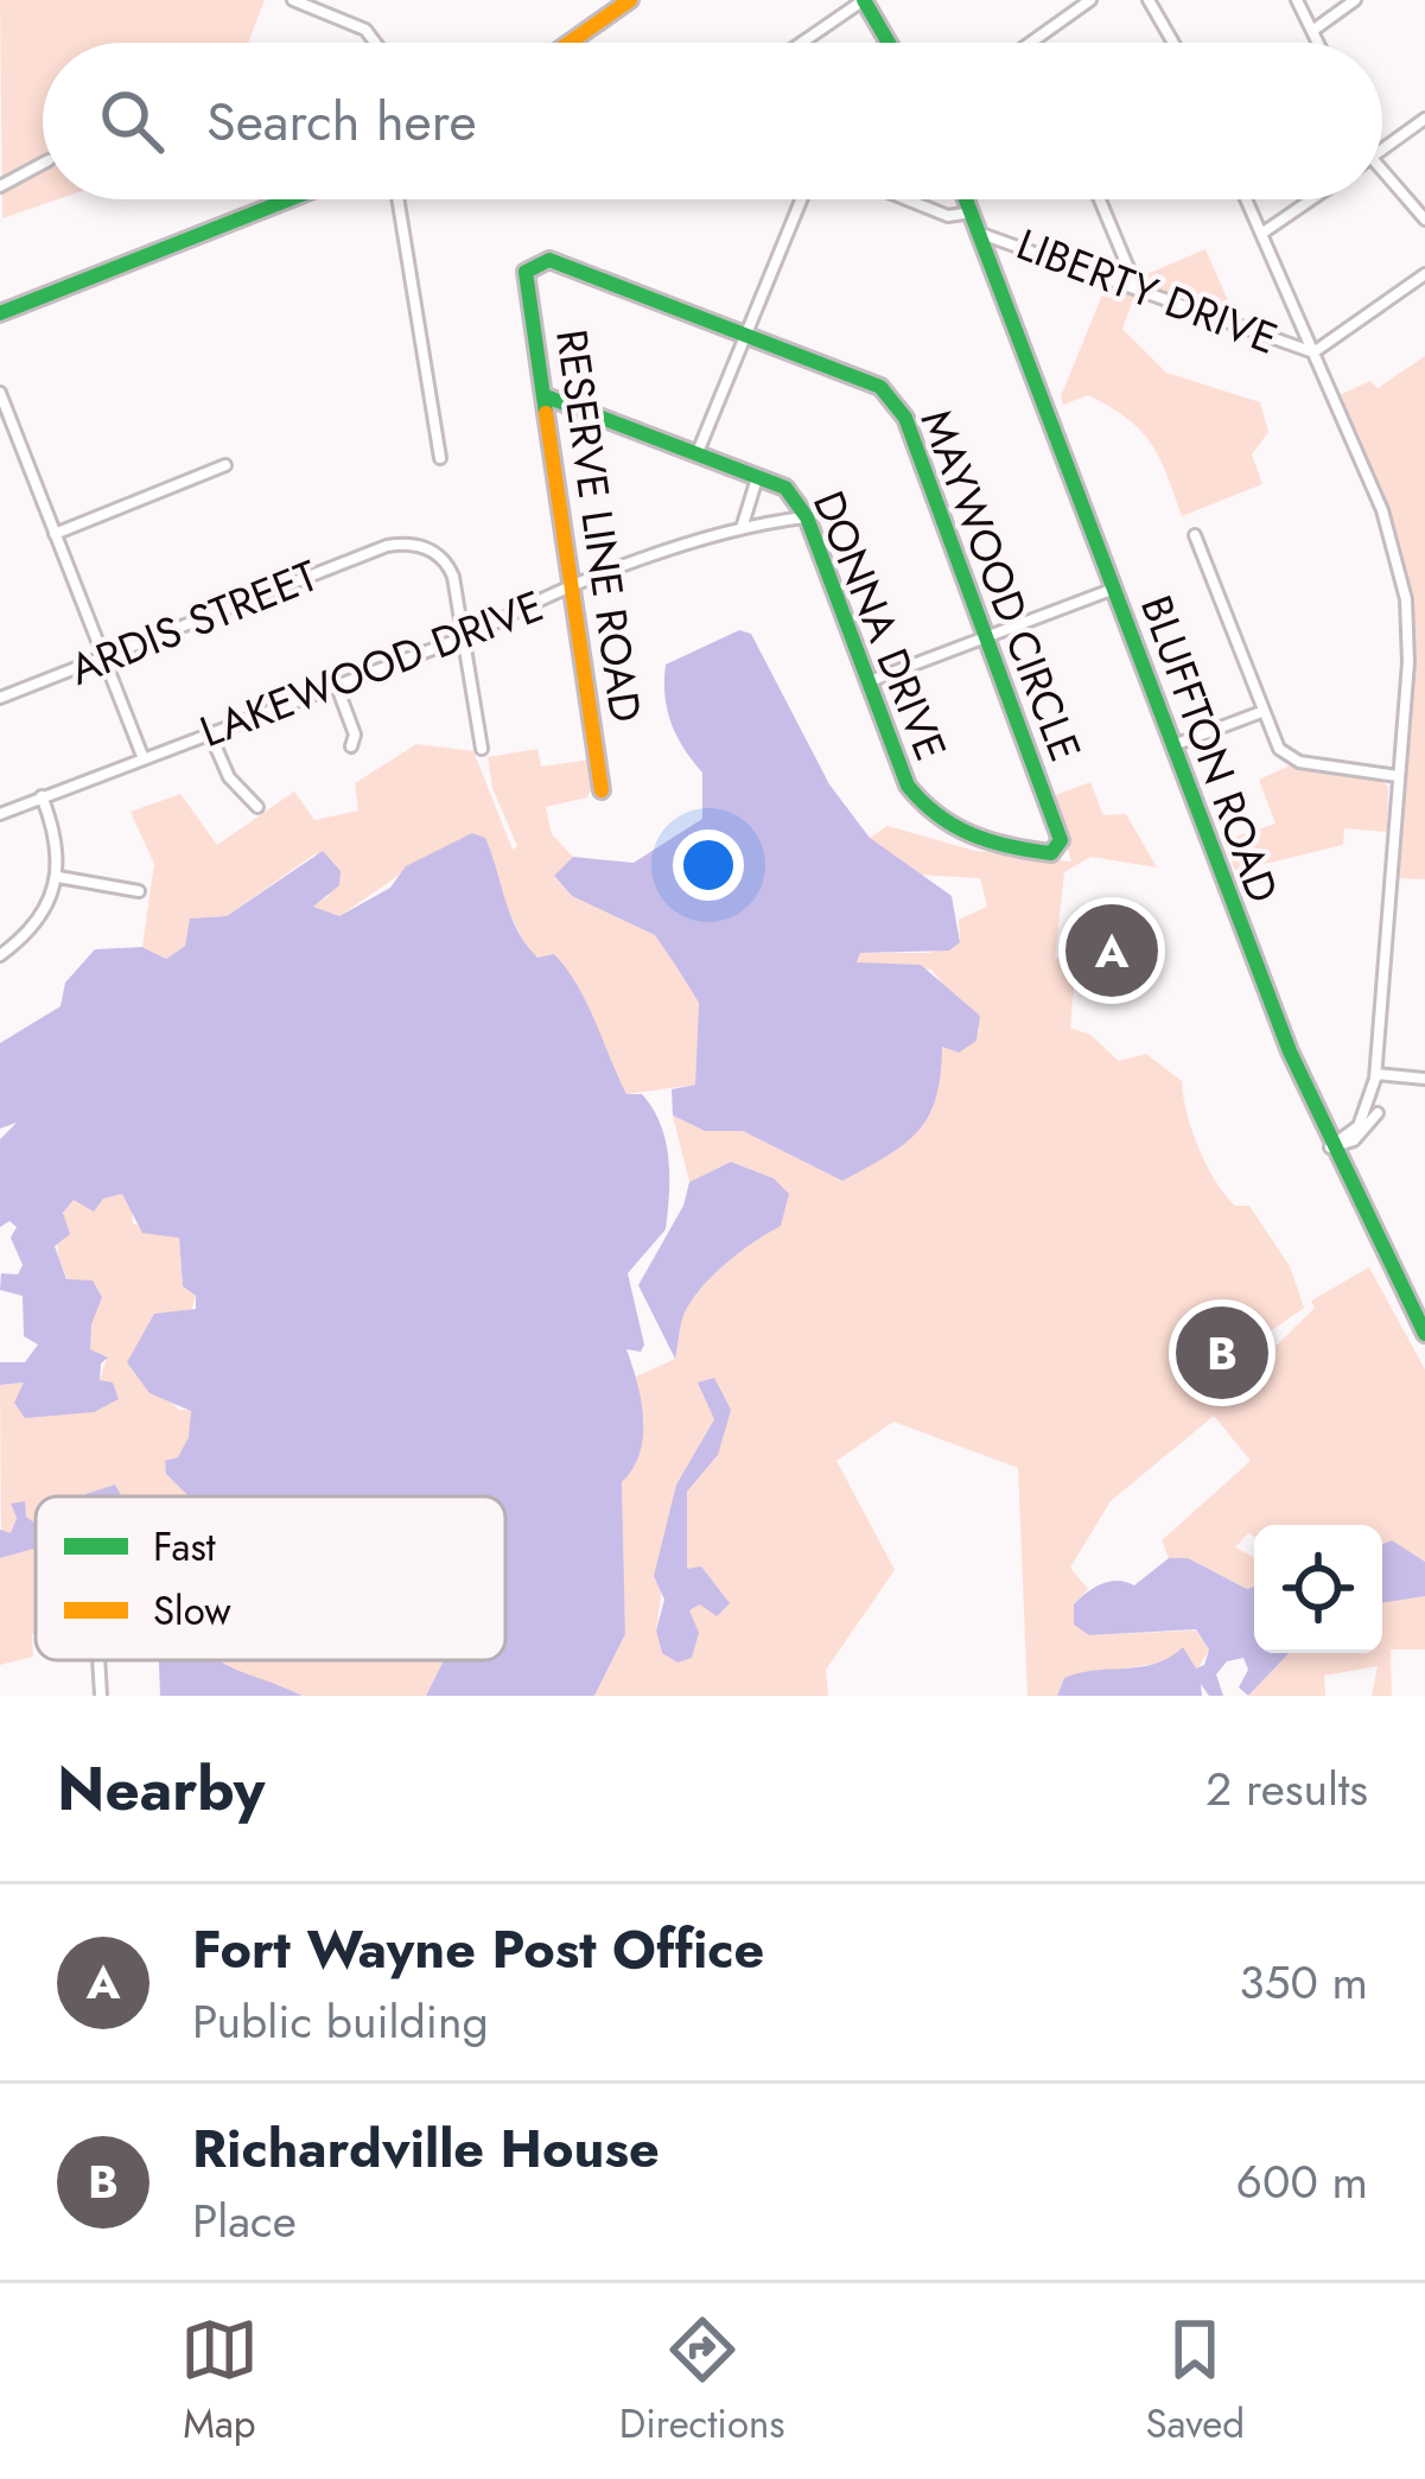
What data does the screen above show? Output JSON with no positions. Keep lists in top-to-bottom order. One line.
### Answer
{"streets":{"street":["LIBERTY DRIVE","RESERVE LINE ROAD","MAYWOOD CIRCLE","ARDIS STREET","DONNA DRIVE","LAKEWOOD DRIVE","BLUFFTON ROAD"]},"crossings":[["LIBERTY DRIVE","BLUFFTON ROAD"],["RESERVE LINE ROAD","MAYWOOD CIRCLE"],["RESERVE LINE ROAD","DONNA DRIVE"],["RESERVE LINE ROAD","LAKEWOOD DRIVE"],["MAYWOOD CIRCLE","DONNA DRIVE"],["ARDIS STREET","LAKEWOOD DRIVE"],["DONNA DRIVE","LAKEWOOD DRIVE"]],"legend":["Fast","Slow"],"page":{"search":"Search here","pins":["A","B"],"heading":["Nearby","2 results"],"list":[{"mark":"A","name":"Fort Wayne Post Office","note":"Public building","value":"350 m"},{"mark":"B","name":"Richardville House","note":"Place","value":"600 m"}],"nav":["Map","Directions","Saved"]}}
